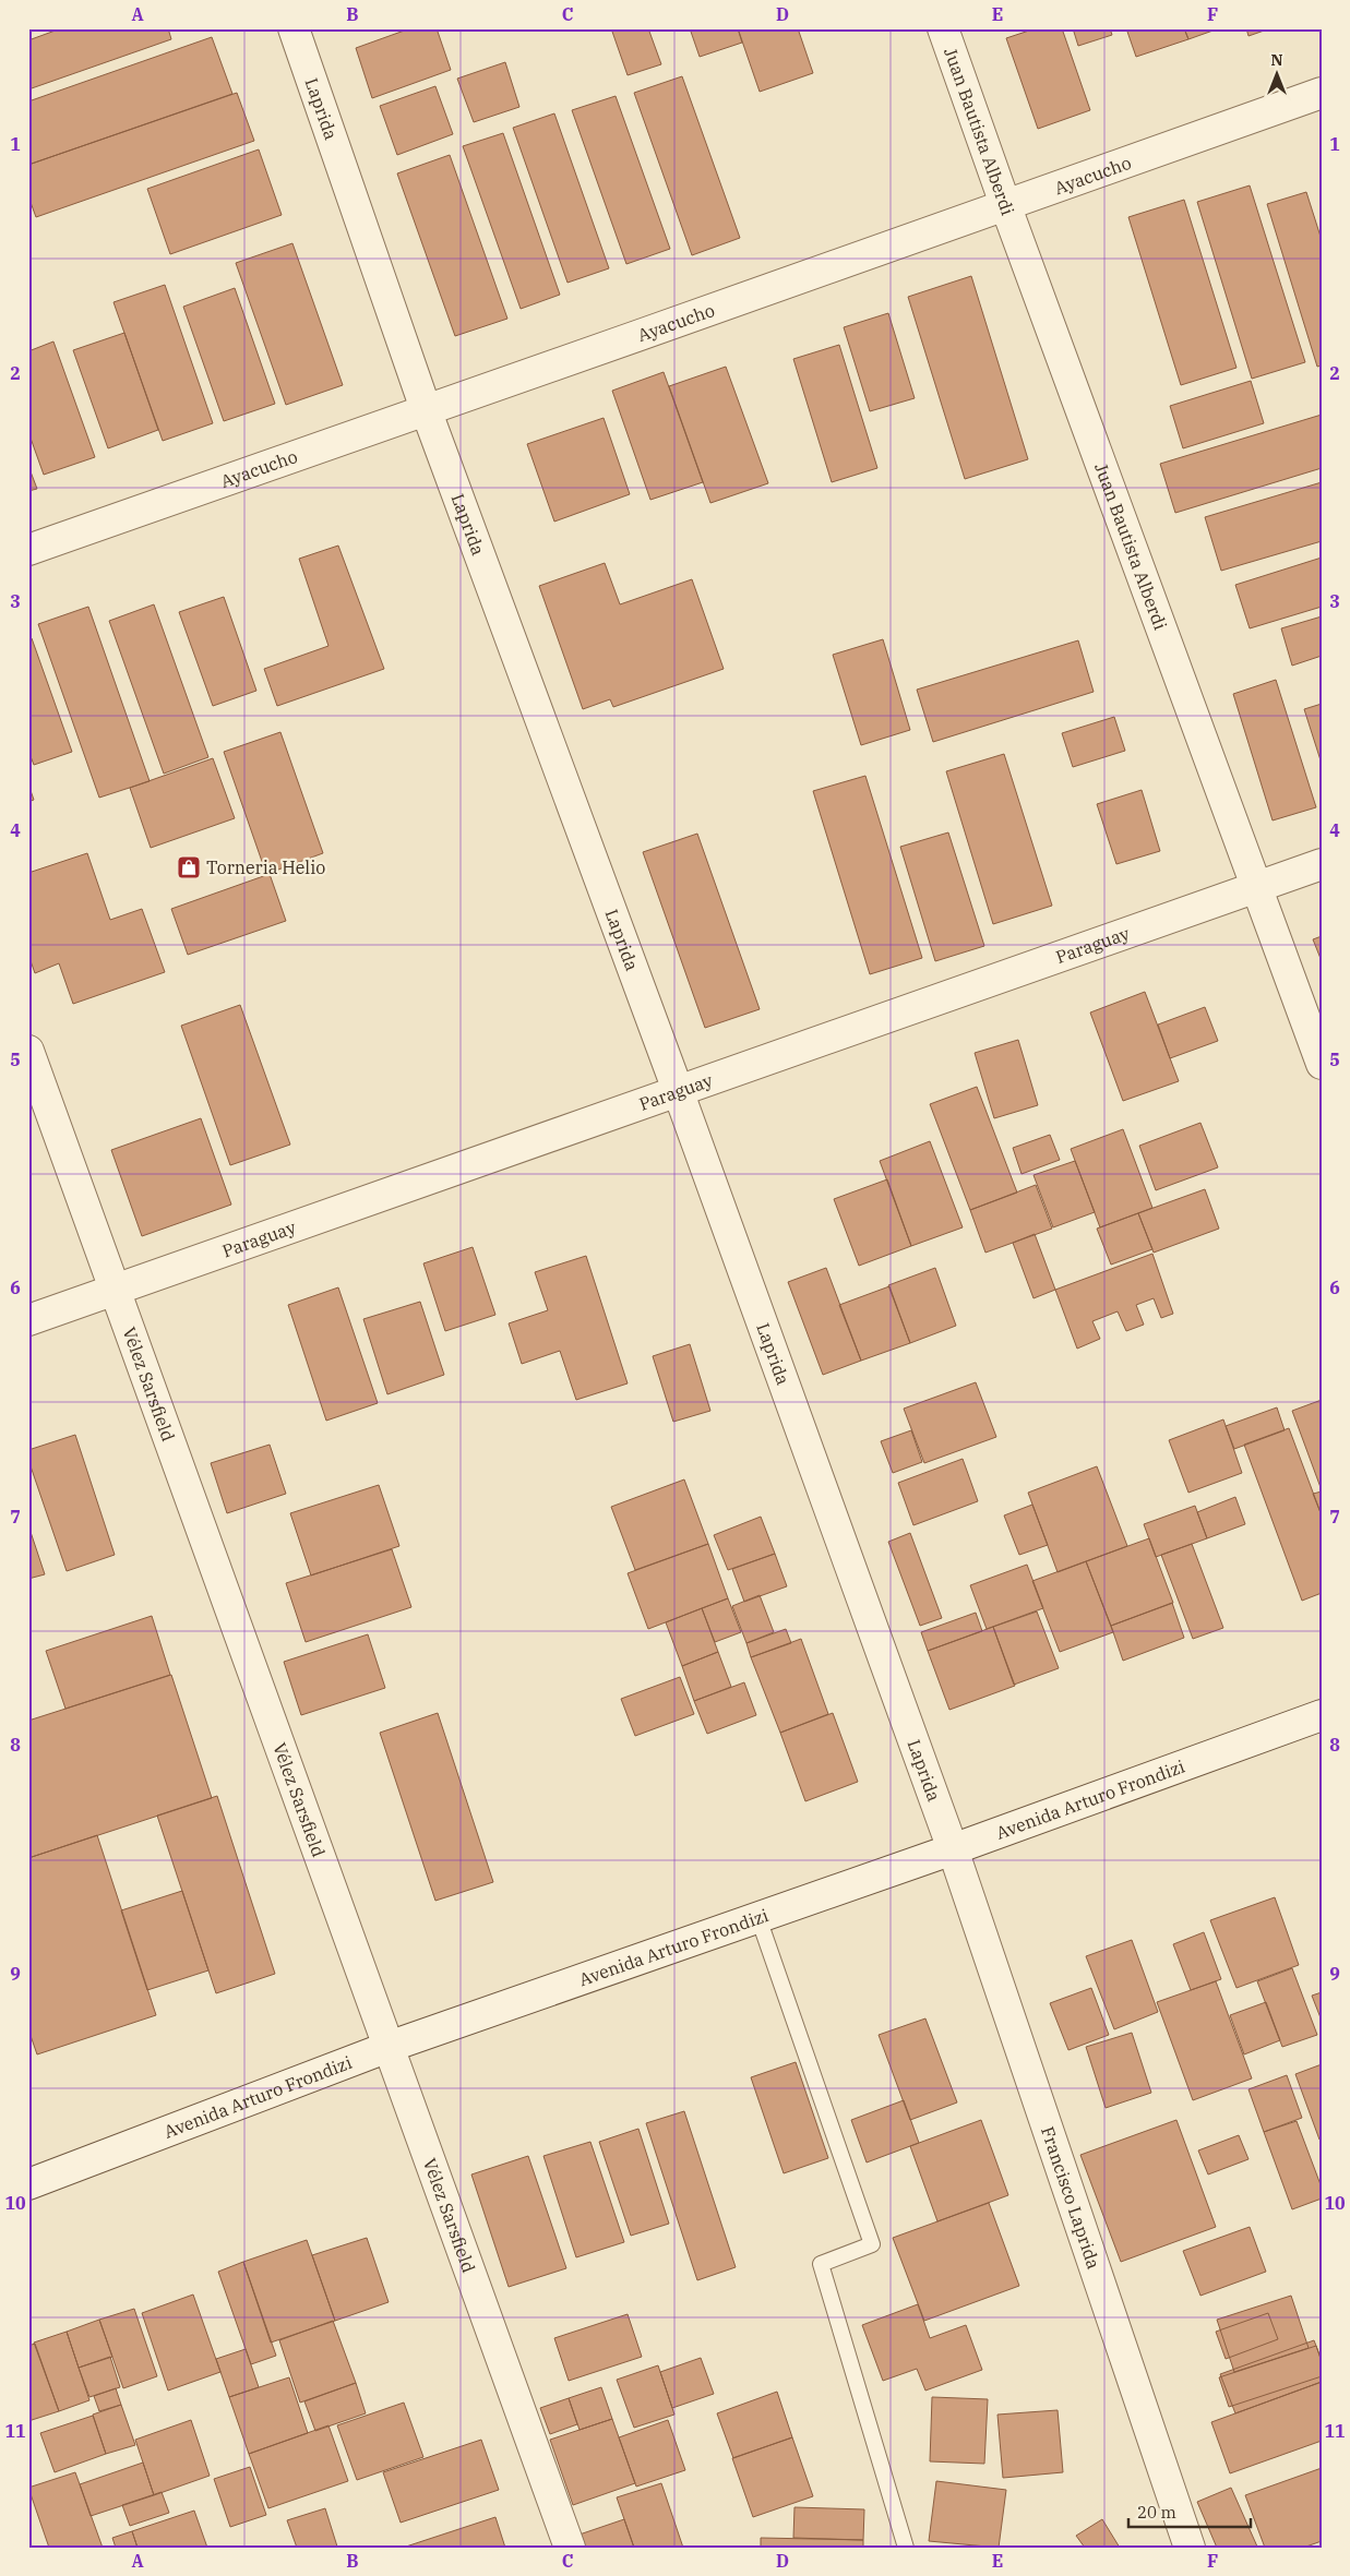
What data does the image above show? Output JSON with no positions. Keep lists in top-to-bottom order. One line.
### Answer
{"streets":{"street":["Laprida","Juan Bautista Alberdi","Ayacucho","Paraguay","Vélez Sarsfield","Avenida Arturo Frondizi","Francisco Laprida"]},"crossings":[["Laprida","Ayacucho"],["Laprida","Paraguay"],["Laprida","Avenida Arturo Frondizi"],["Laprida","Francisco Laprida"],["Juan Bautista Alberdi","Ayacucho"],["Juan Bautista Alberdi","Paraguay"],["Paraguay","Vélez Sarsfield"],["Vélez Sarsfield","Avenida Arturo Frondizi"],["Avenida Arturo Frondizi","Francisco Laprida"]],"places":{"shop":["Torneria Helio"]},"scale_bar":"20 m","north":"top","grid":{"columns":["A","B","C","D","E","F"],"rows":["1","2","3","4","5","6","7","8","9","10","11"]}}
